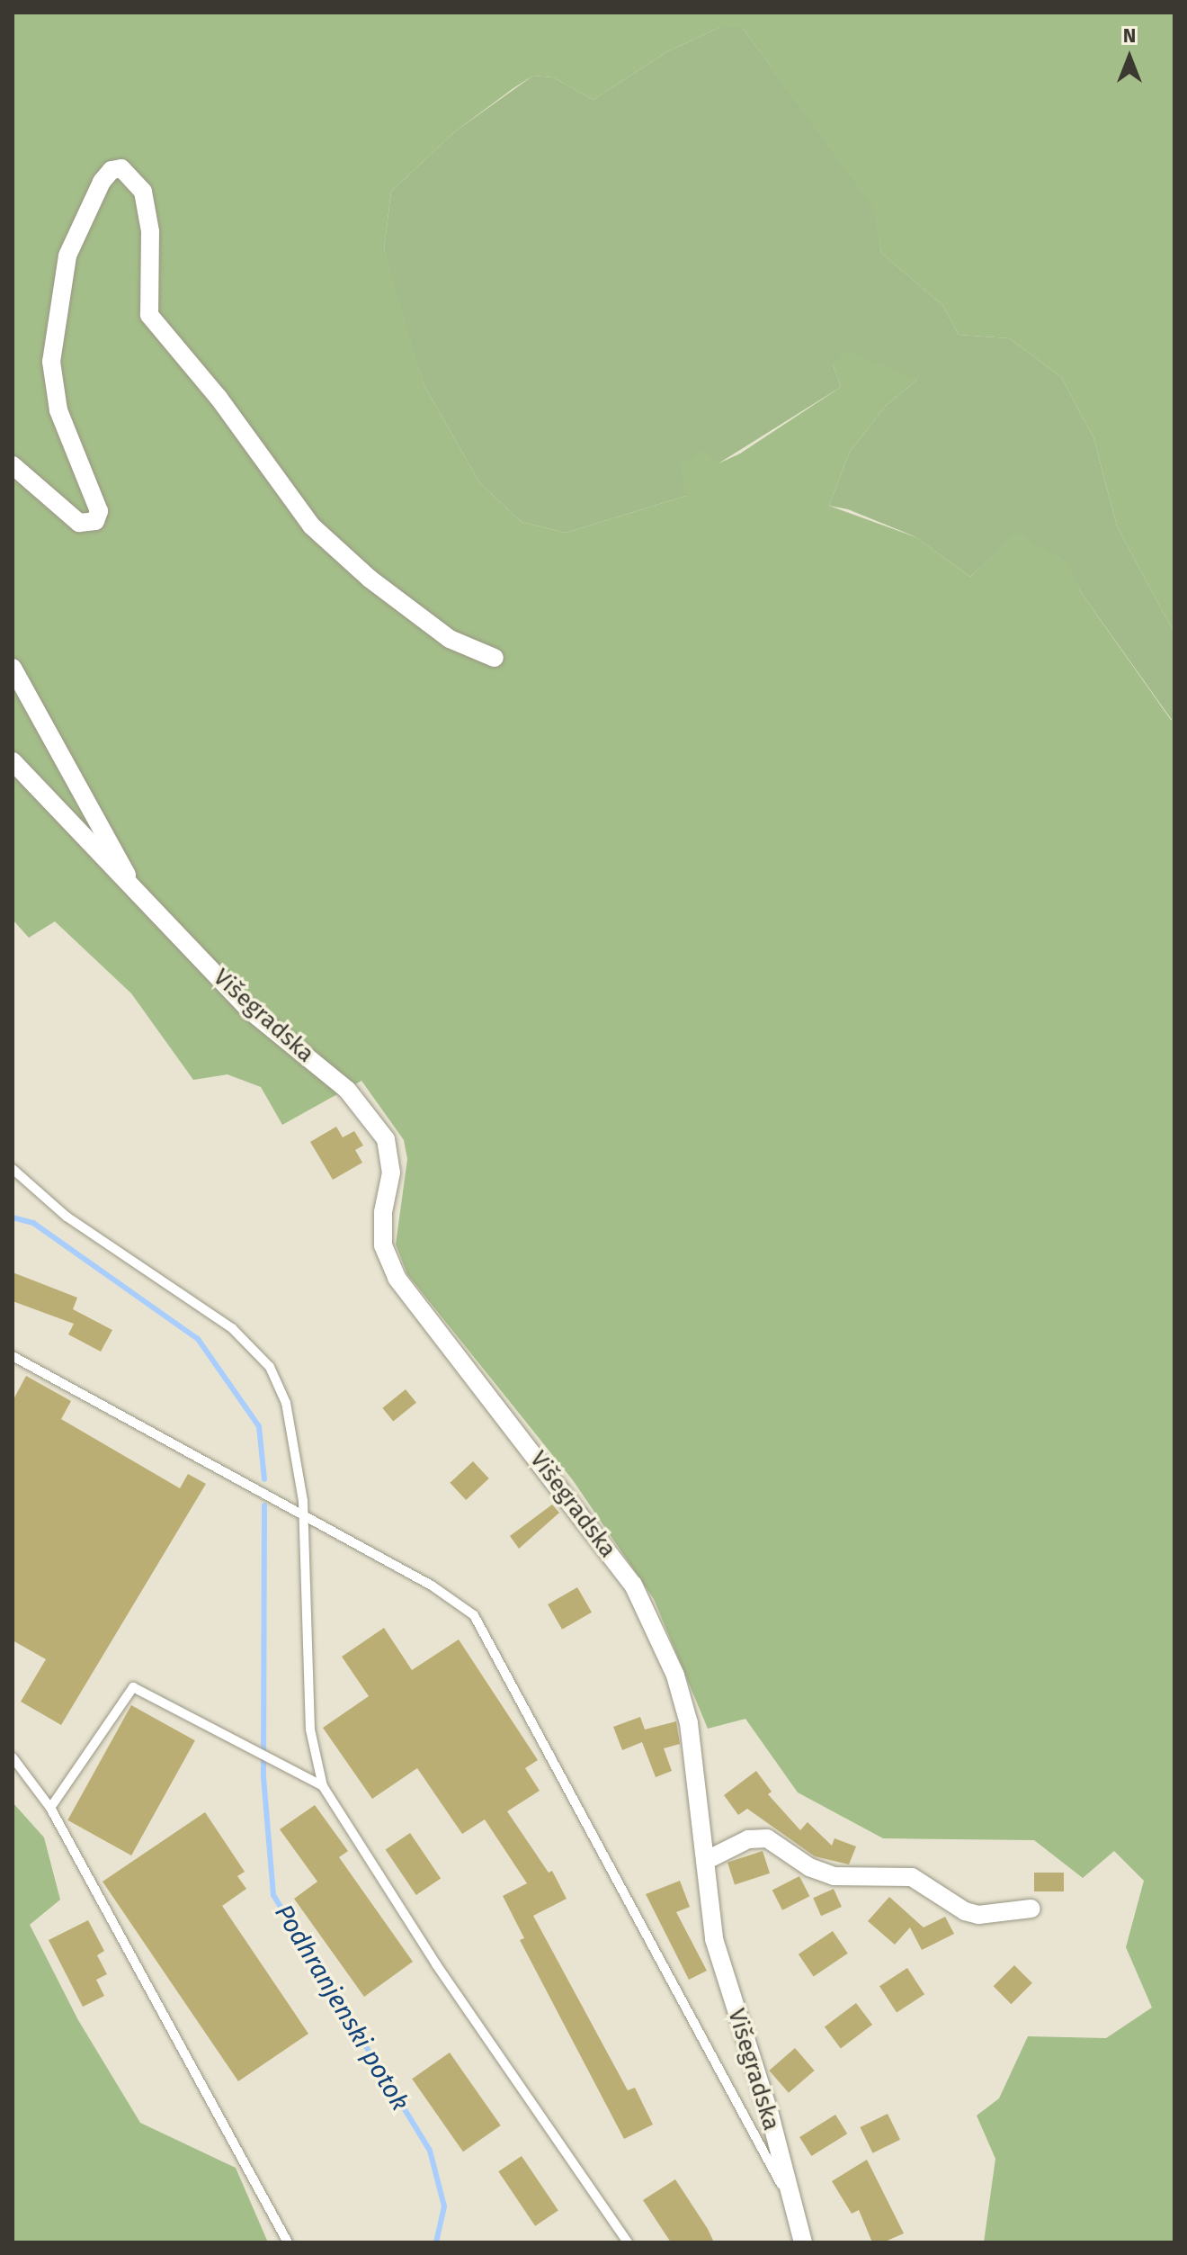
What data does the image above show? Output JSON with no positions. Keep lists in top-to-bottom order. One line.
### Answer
{"streets":{"street":["Višegradska"]},"water":["Podhranjenski potok"],"north":"top"}
